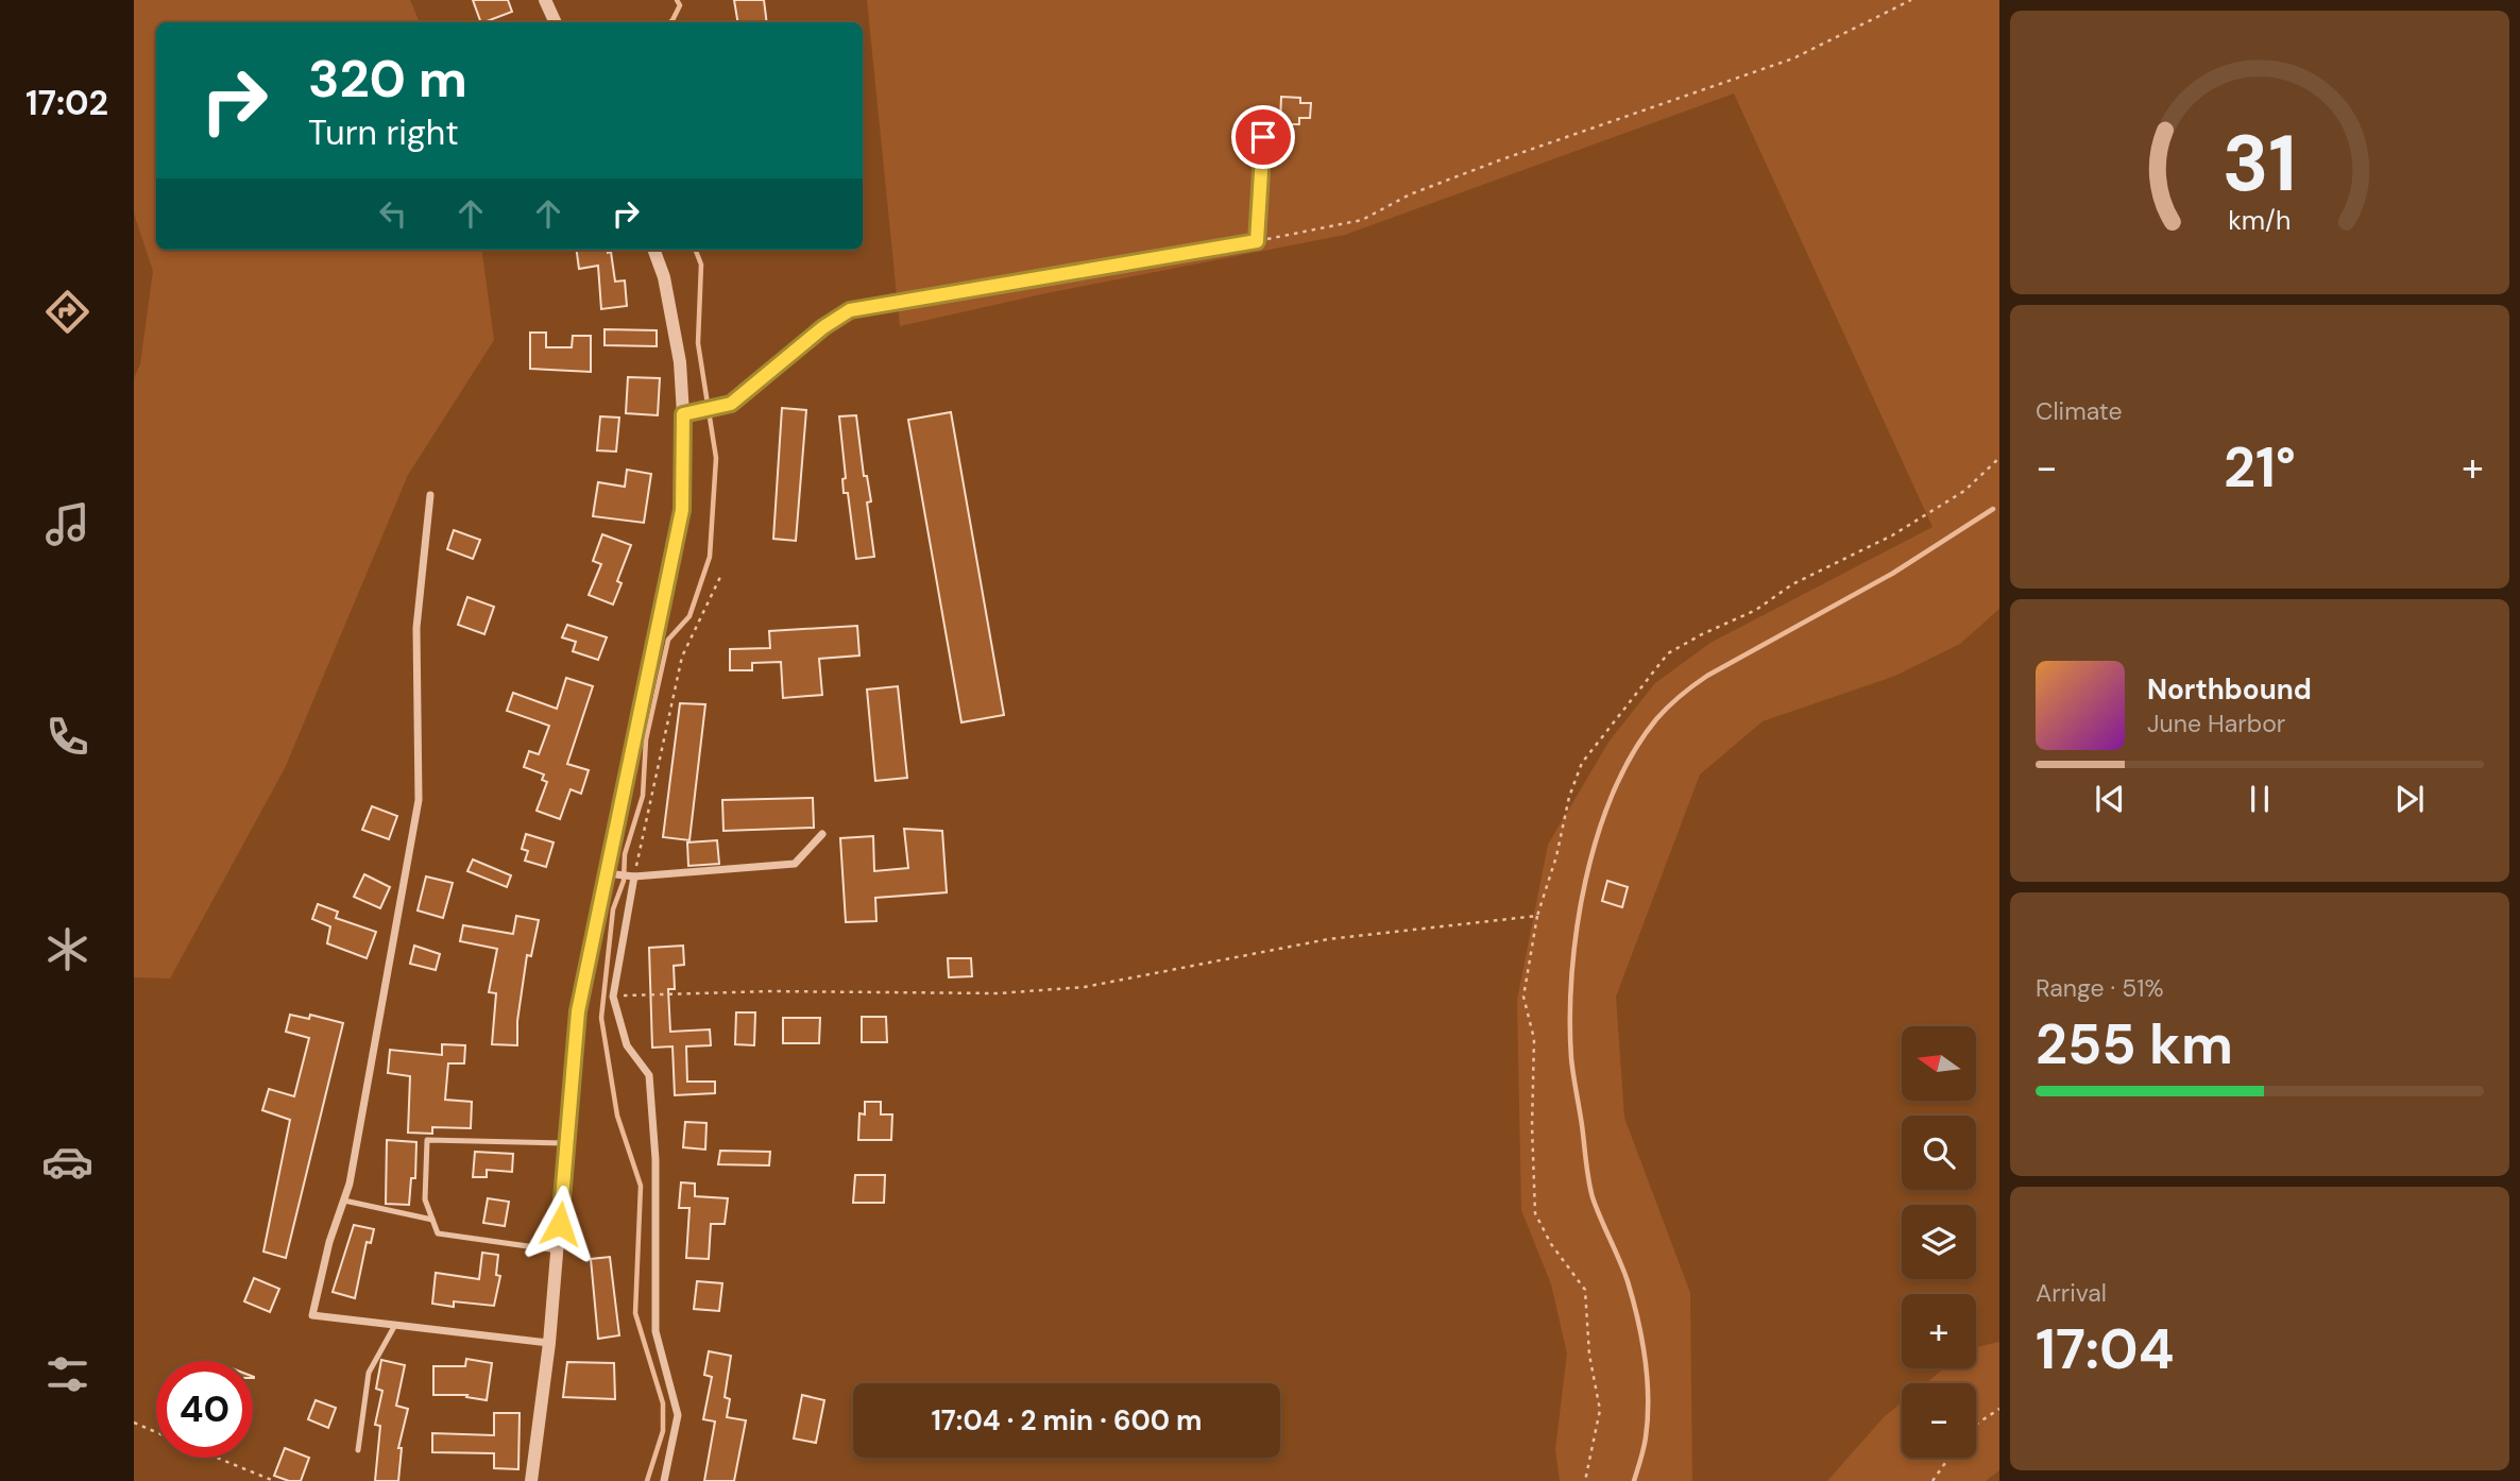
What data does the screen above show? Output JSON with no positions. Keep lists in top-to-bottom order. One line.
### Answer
{"north":"left","page":{"tabs":"17:02","turn":["320 m","Turn right"],"tile":["Climate",["Range · 51%","255 km"],["Arrival","17:04"]],"heat":["−","21°","+"],"song":["Northbound","June Harbor"],"map_buttons":["+","−"],"limit":"40","trip":"17:04 · 2 min · 600 m","gauge":["31","km/h"]}}
